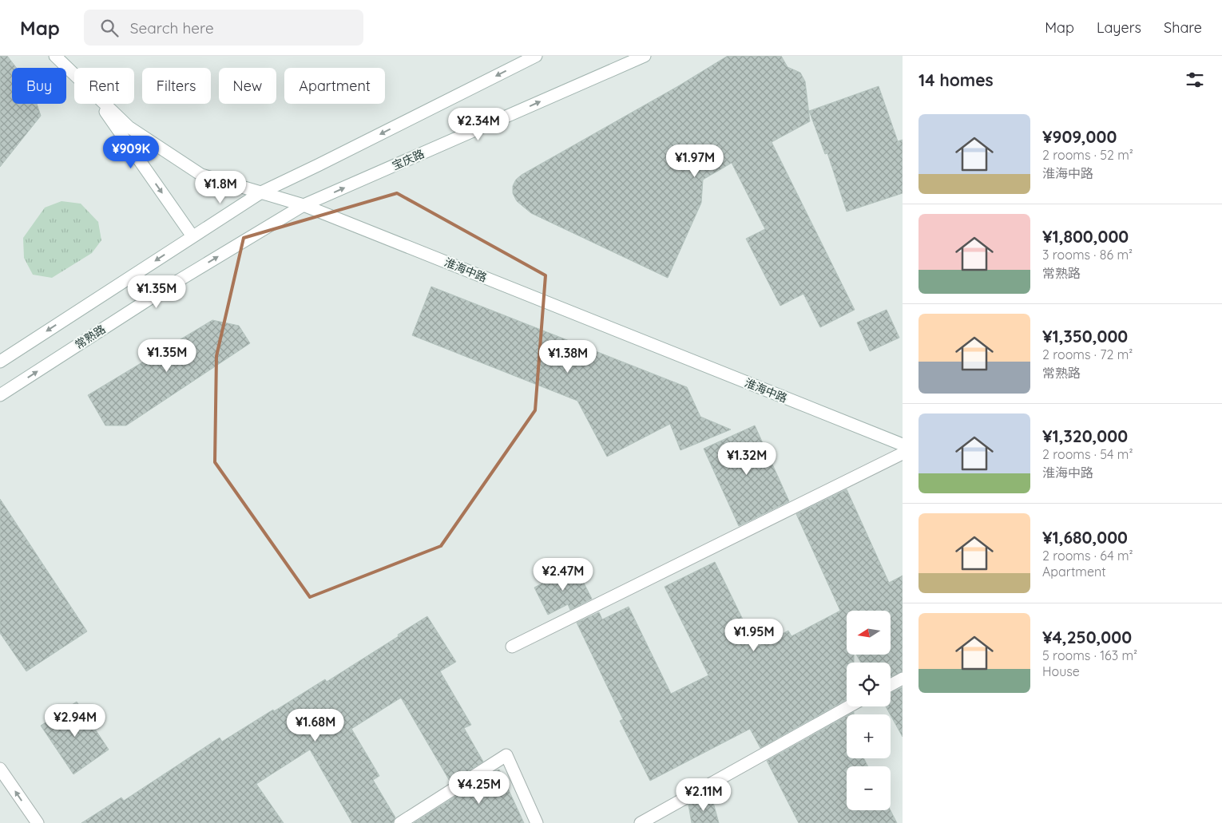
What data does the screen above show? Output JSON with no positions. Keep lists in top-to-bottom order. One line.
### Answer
{"streets":{"main road":["宝庆路","淮海中路","常熟路"]},"crossings":[["宝庆路","淮海中路"],["宝庆路","常熟路"],["淮海中路","常熟路"]],"north":"left","page":{"header":"Map","search":"Search here","nav":["Map","Layers","Share"],"heading":"14 homes","chip":["Buy","Rent","Filters","New","Apartment"],"list":[{"name":"¥909,000","note":"2 rooms · 52 m² · 淮海中路"},{"name":"¥1,800,000","note":"3 rooms · 86 m² · 常熟路"},{"name":"¥1,350,000","note":"2 rooms · 72 m² · 常熟路"},{"name":"¥1,320,000","note":"2 rooms · 54 m² · 淮海中路"},{"name":"¥1,680,000","note":"2 rooms · 64 m² · Apartment"},{"name":"¥4,250,000","note":"5 rooms · 163 m² · House"}],"price":["¥2.34M","¥909K","¥1.97M","¥1.8M","¥1.35M","¥1.35M","¥1.38M","¥1.32M","¥2.47M","¥1.95M","¥2.94M","¥1.68M","¥4.25M","¥2.11M"],"map_buttons":["+","−"]}}
